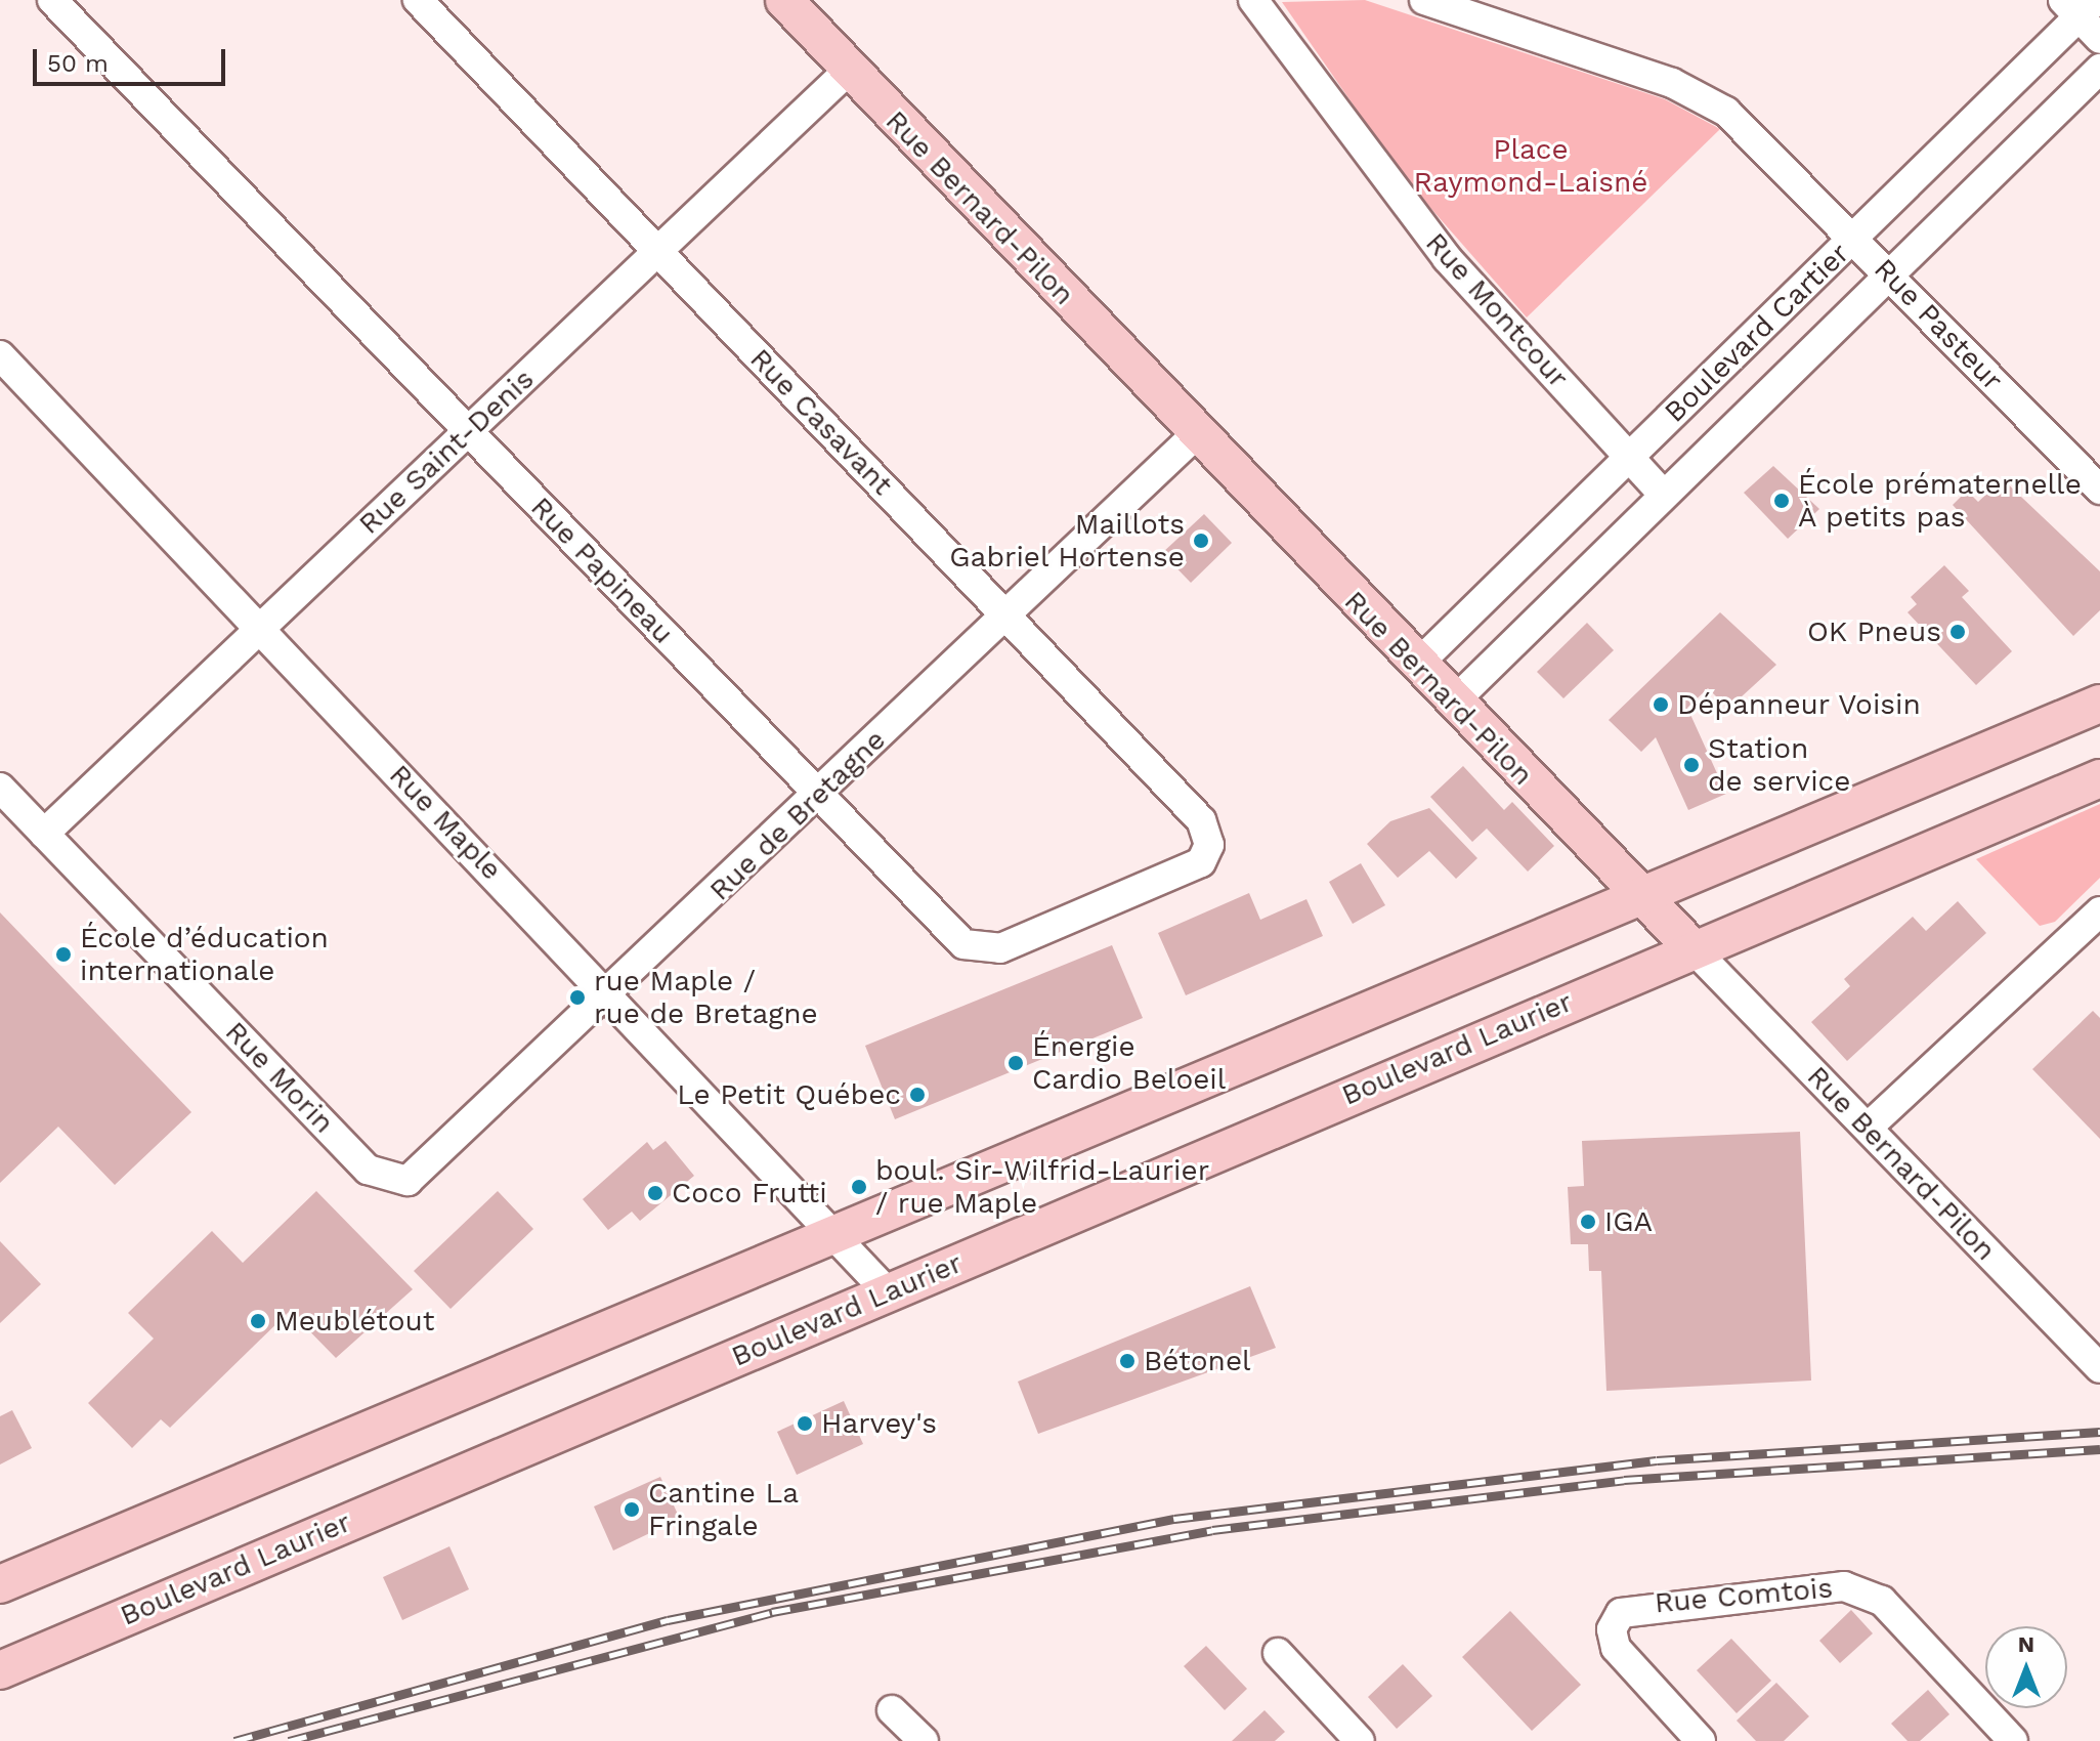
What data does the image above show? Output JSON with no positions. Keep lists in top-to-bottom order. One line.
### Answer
{"streets":{"main road":["Rue Bernard-Pilon","Boulevard Laurier"],"street":["Rue Montcour","Rue Pasteur","Boulevard Cartier","Rue Casavant","Rue Saint-Denis","Rue Papineau","Rue de Bretagne","Rue Maple","Rue Morin","Rue Comtois"]},"crossings":[["Rue Bernard-Pilon","Boulevard Cartier"],["Rue Bernard-Pilon","Rue Saint-Denis"],["Rue Bernard-Pilon","Rue de Bretagne"],["Rue Bernard-Pilon","Boulevard Laurier"],["Rue Montcour","Boulevard Cartier"],["Rue Pasteur","Boulevard Cartier"],["Rue Casavant","Rue Saint-Denis"],["Rue Casavant","Rue Papineau"],["Rue Casavant","Rue de Bretagne"],["Rue Saint-Denis","Rue Papineau"],["Rue Saint-Denis","Rue Maple"],["Rue Saint-Denis","Rue Morin"],["Rue Papineau","Rue de Bretagne"],["Rue de Bretagne","Rue Maple"],["Rue de Bretagne","Rue Morin"],["Rue Maple","Boulevard Laurier"]],"parks":["Place Raymond-Laisné"],"places":["École prématernelle À petits pas","Maillots Gabriel Hortense","OK Pneus","Dépanneur Voisin","Station de service","École d’éducation internationale","rue Maple / rue de Bretagne","Énergie Cardio Beloeil","Le Petit Québec","boul. Sir-Wilfrid-Laurier / rue Maple","Coco Frutti","IGA","Meublétout","Bétonel","Harvey's","Cantine La Fringale"],"scale_bar":"50 m","north":"top"}
